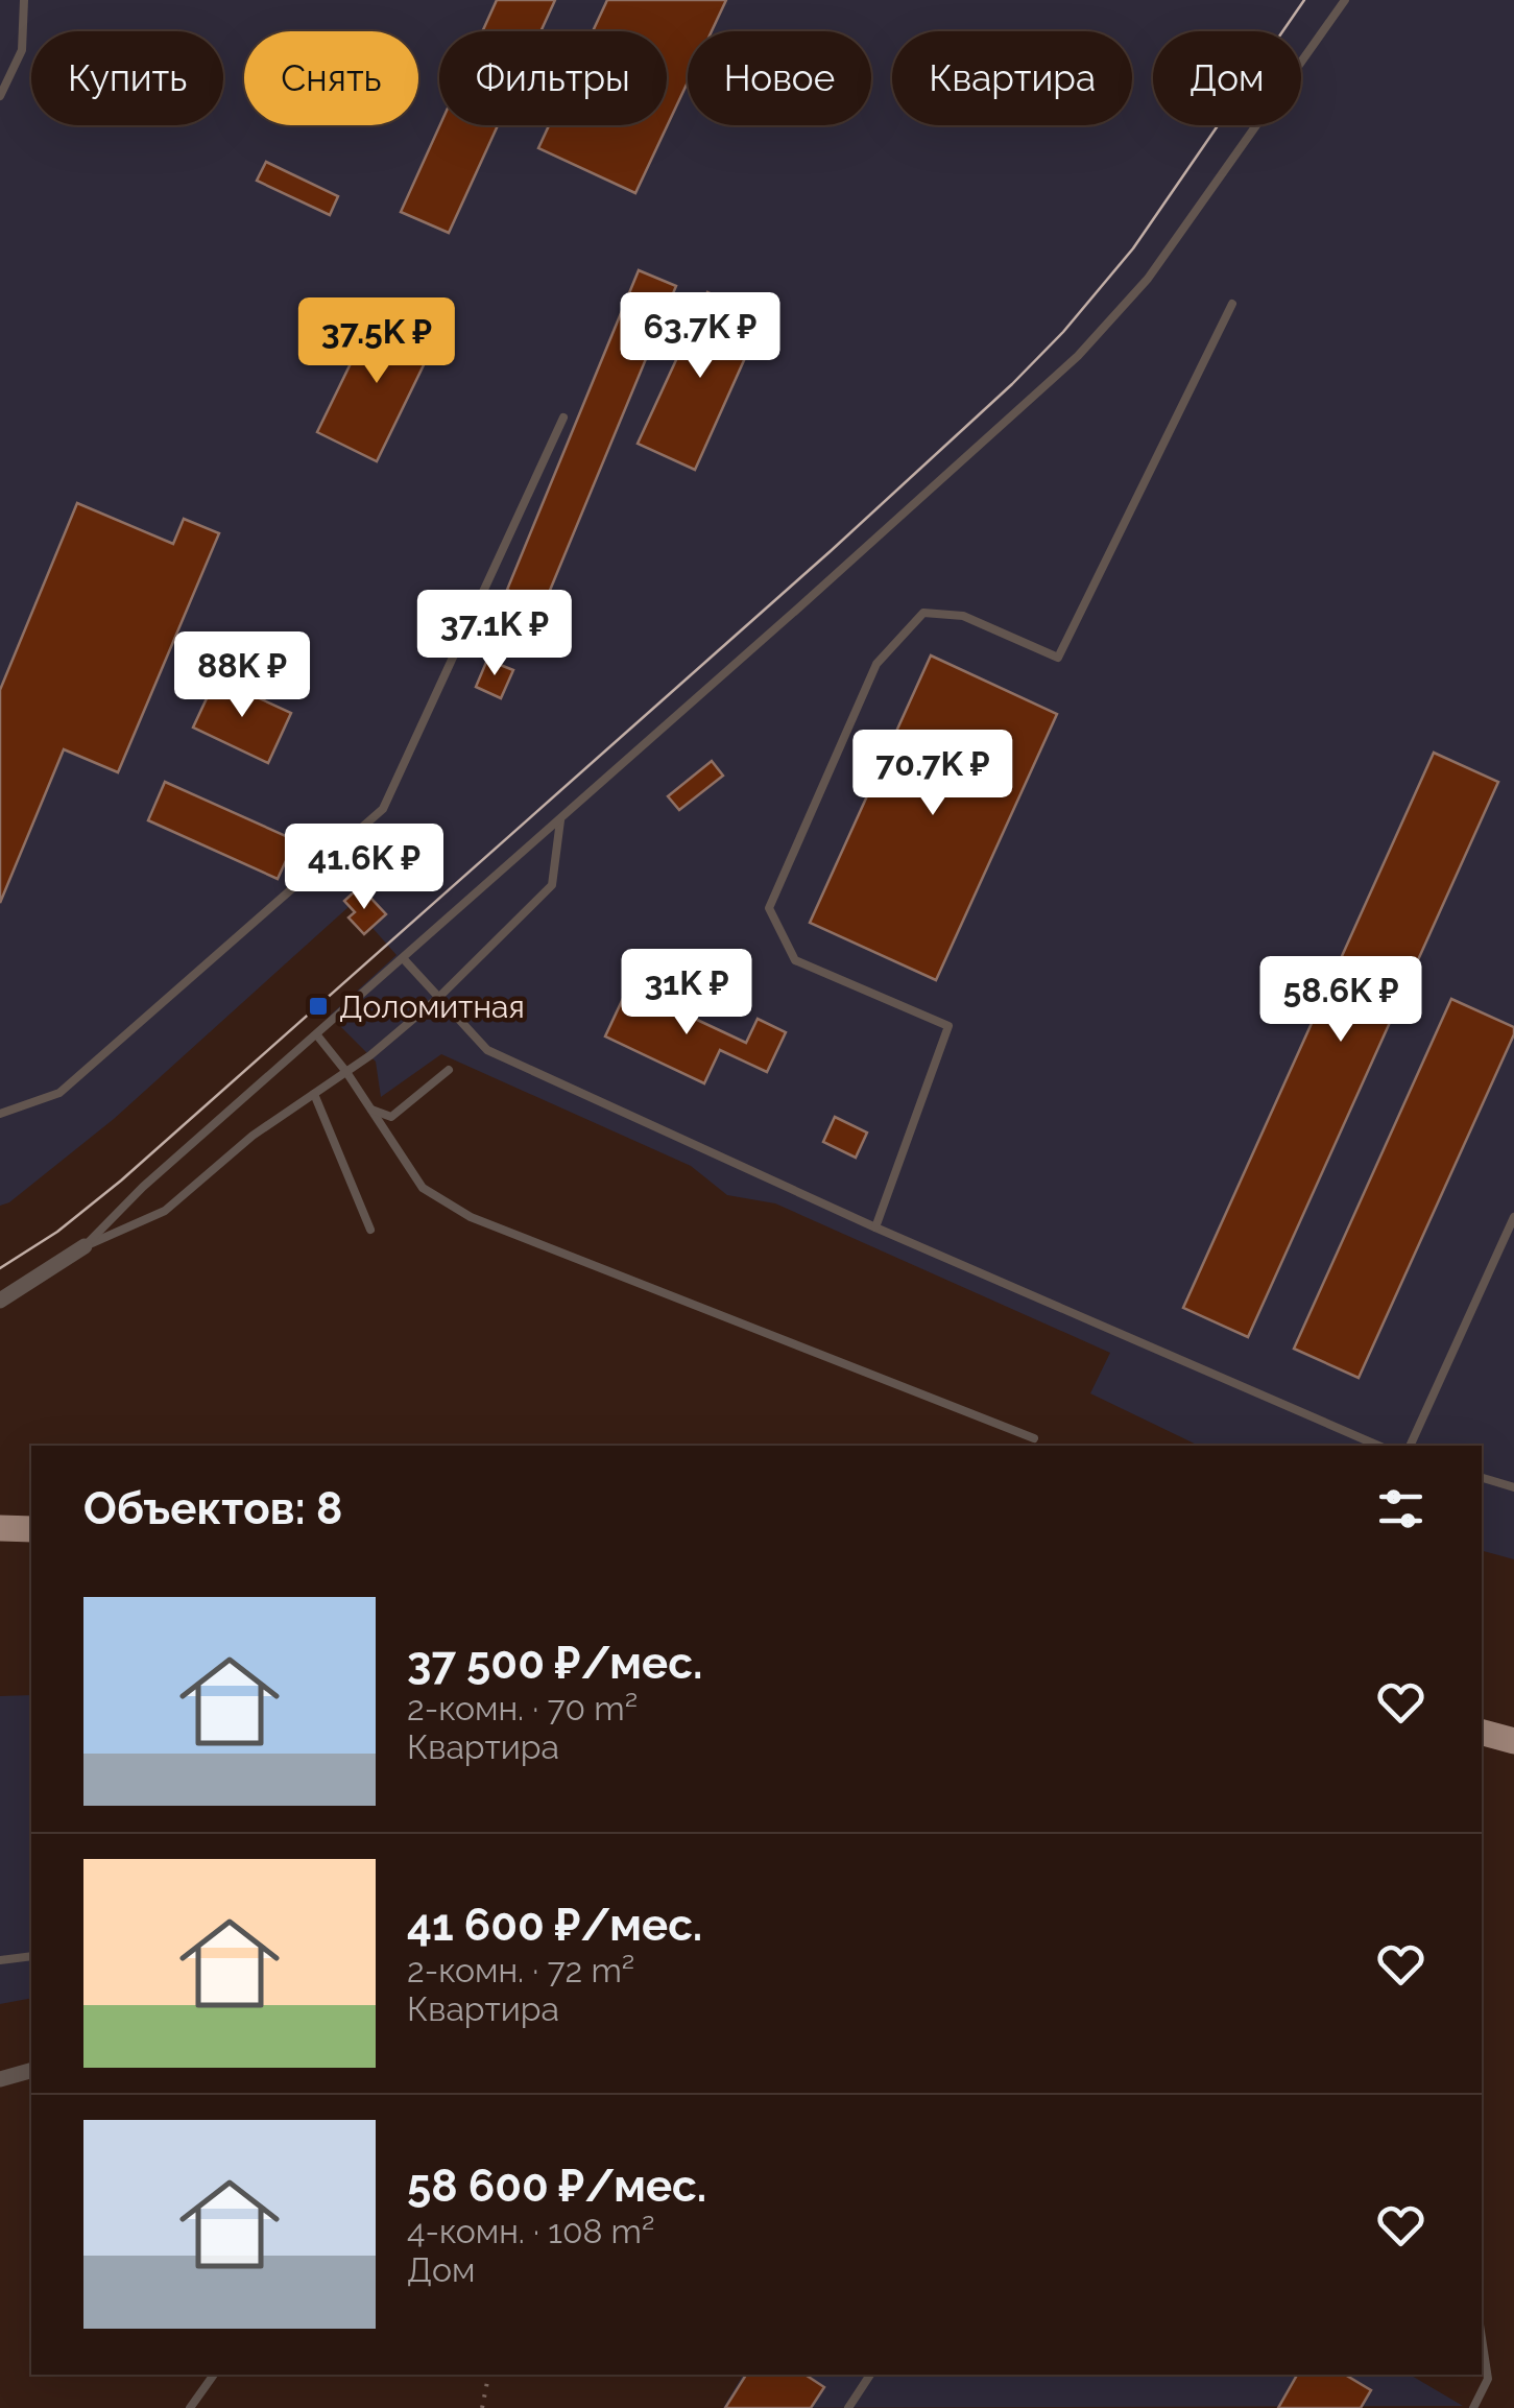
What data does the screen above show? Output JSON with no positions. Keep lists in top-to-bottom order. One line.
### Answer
{"places":{"transit":["Доломитная"]},"page":{"chip":["Купить","Снять","Фильтры","Новое","Квартира","Дом"],"price":["63.7K ₽","37.5K ₽","37.1K ₽","88K ₽","70.7K ₽","41.6K ₽","31K ₽","58.6K ₽"],"heading":"Объектов: 8","list":[{"name":"37 500 ₽/мес.","note":"2-комн. · 70 m² · Квартира"},{"name":"41 600 ₽/мес.","note":"2-комн. · 72 m² · Квартира"},{"name":"58 600 ₽/мес.","note":"4-комн. · 108 m² · Дом"}]}}
